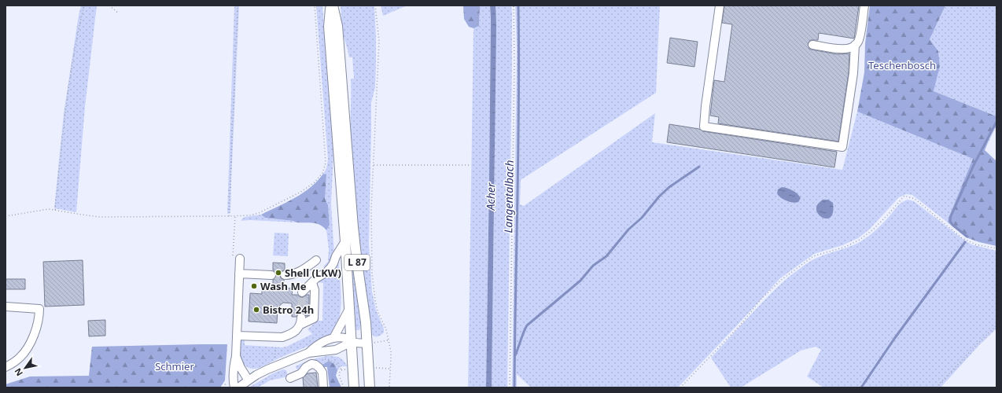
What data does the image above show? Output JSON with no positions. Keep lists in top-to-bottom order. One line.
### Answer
{"streets":{"main road":["L 87"]},"water":["Acher","Langentalbach"],"parks":["Teschenbosch","Schmier"],"places":["Shell (LKW)","Wash Me","Bistro 24h"],"north":"bottom left"}
